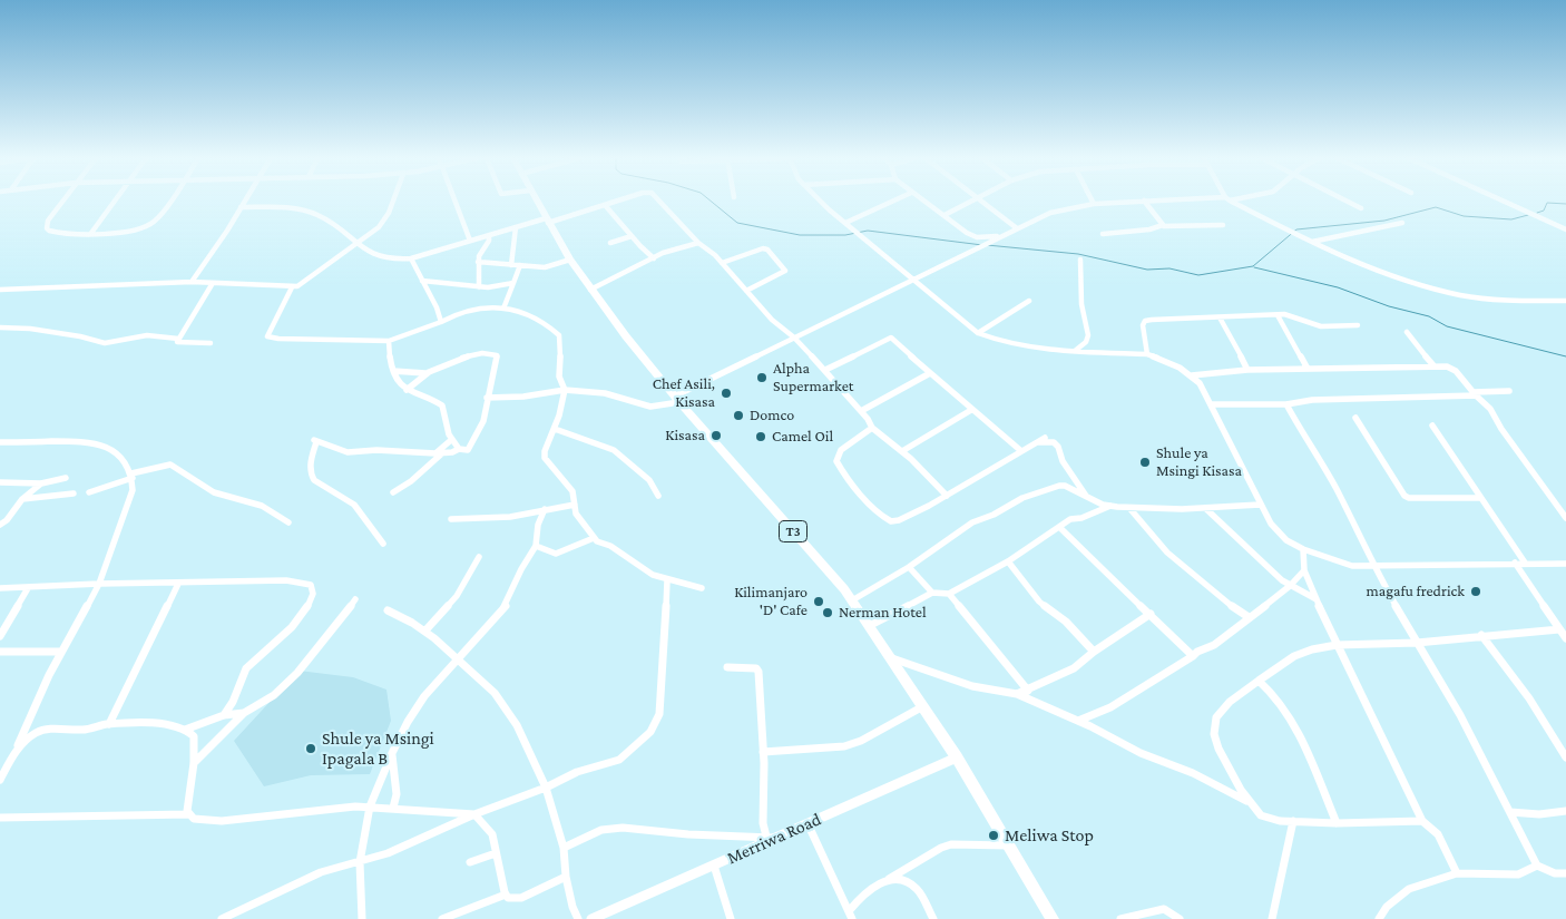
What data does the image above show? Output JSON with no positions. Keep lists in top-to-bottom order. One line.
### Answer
{"streets":{"highway":["T3"],"street":["Merriwa Road"]},"crossings":[["T3","Merriwa Road"]],"places":["Alpha Supermarket","Chef Asili, Kisasa","Domco","Kisasa","Camel Oil","Shule ya Msingi Kisasa","magafu fredrick","Kilimanjaro 'D' Cafe","Nerman Hotel","Shule ya Msingi Ipagala B","Meliwa Stop"]}
